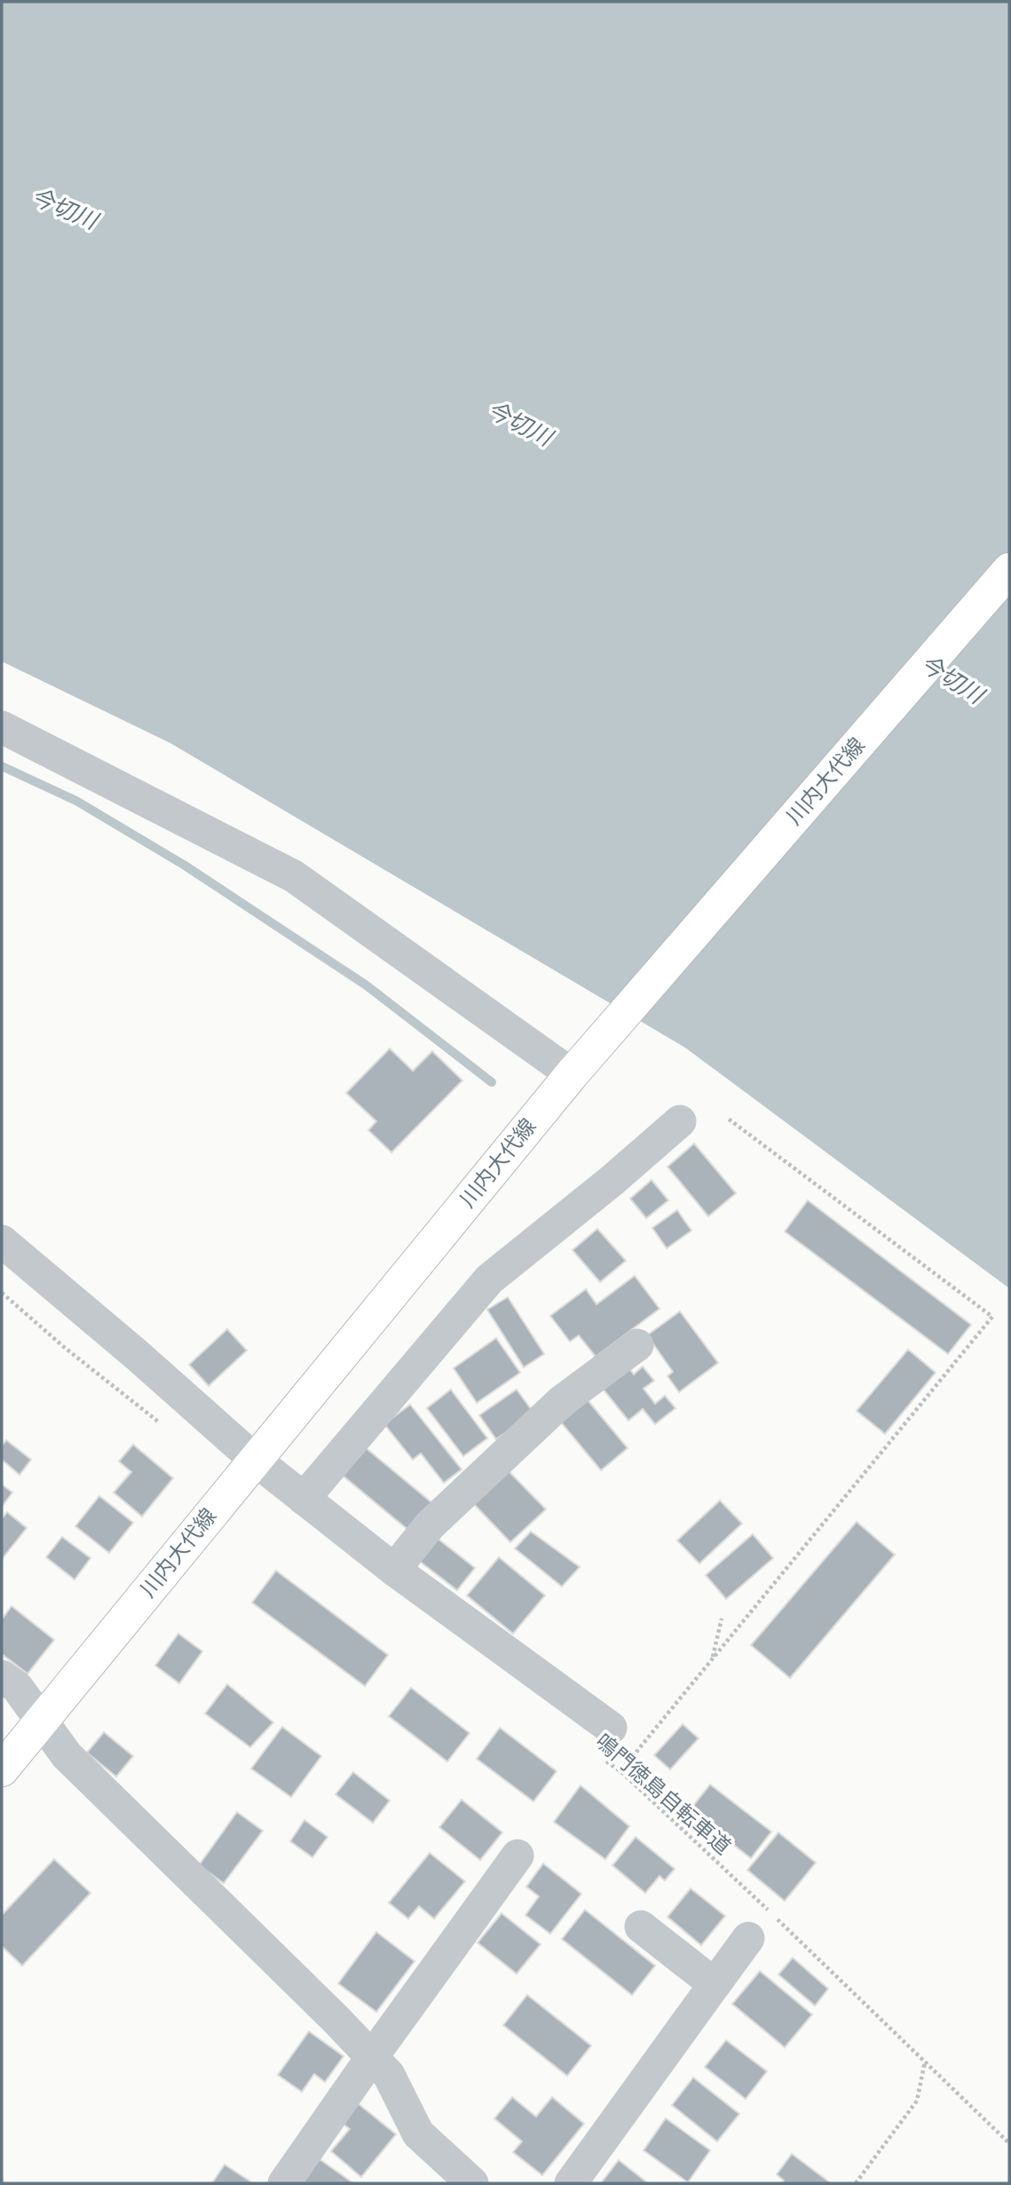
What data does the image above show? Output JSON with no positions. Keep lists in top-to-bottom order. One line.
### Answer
{"streets":{"main road":["川内大代線"],"path":["鳴門徳島自転車道"]},"water":["今切川"]}
